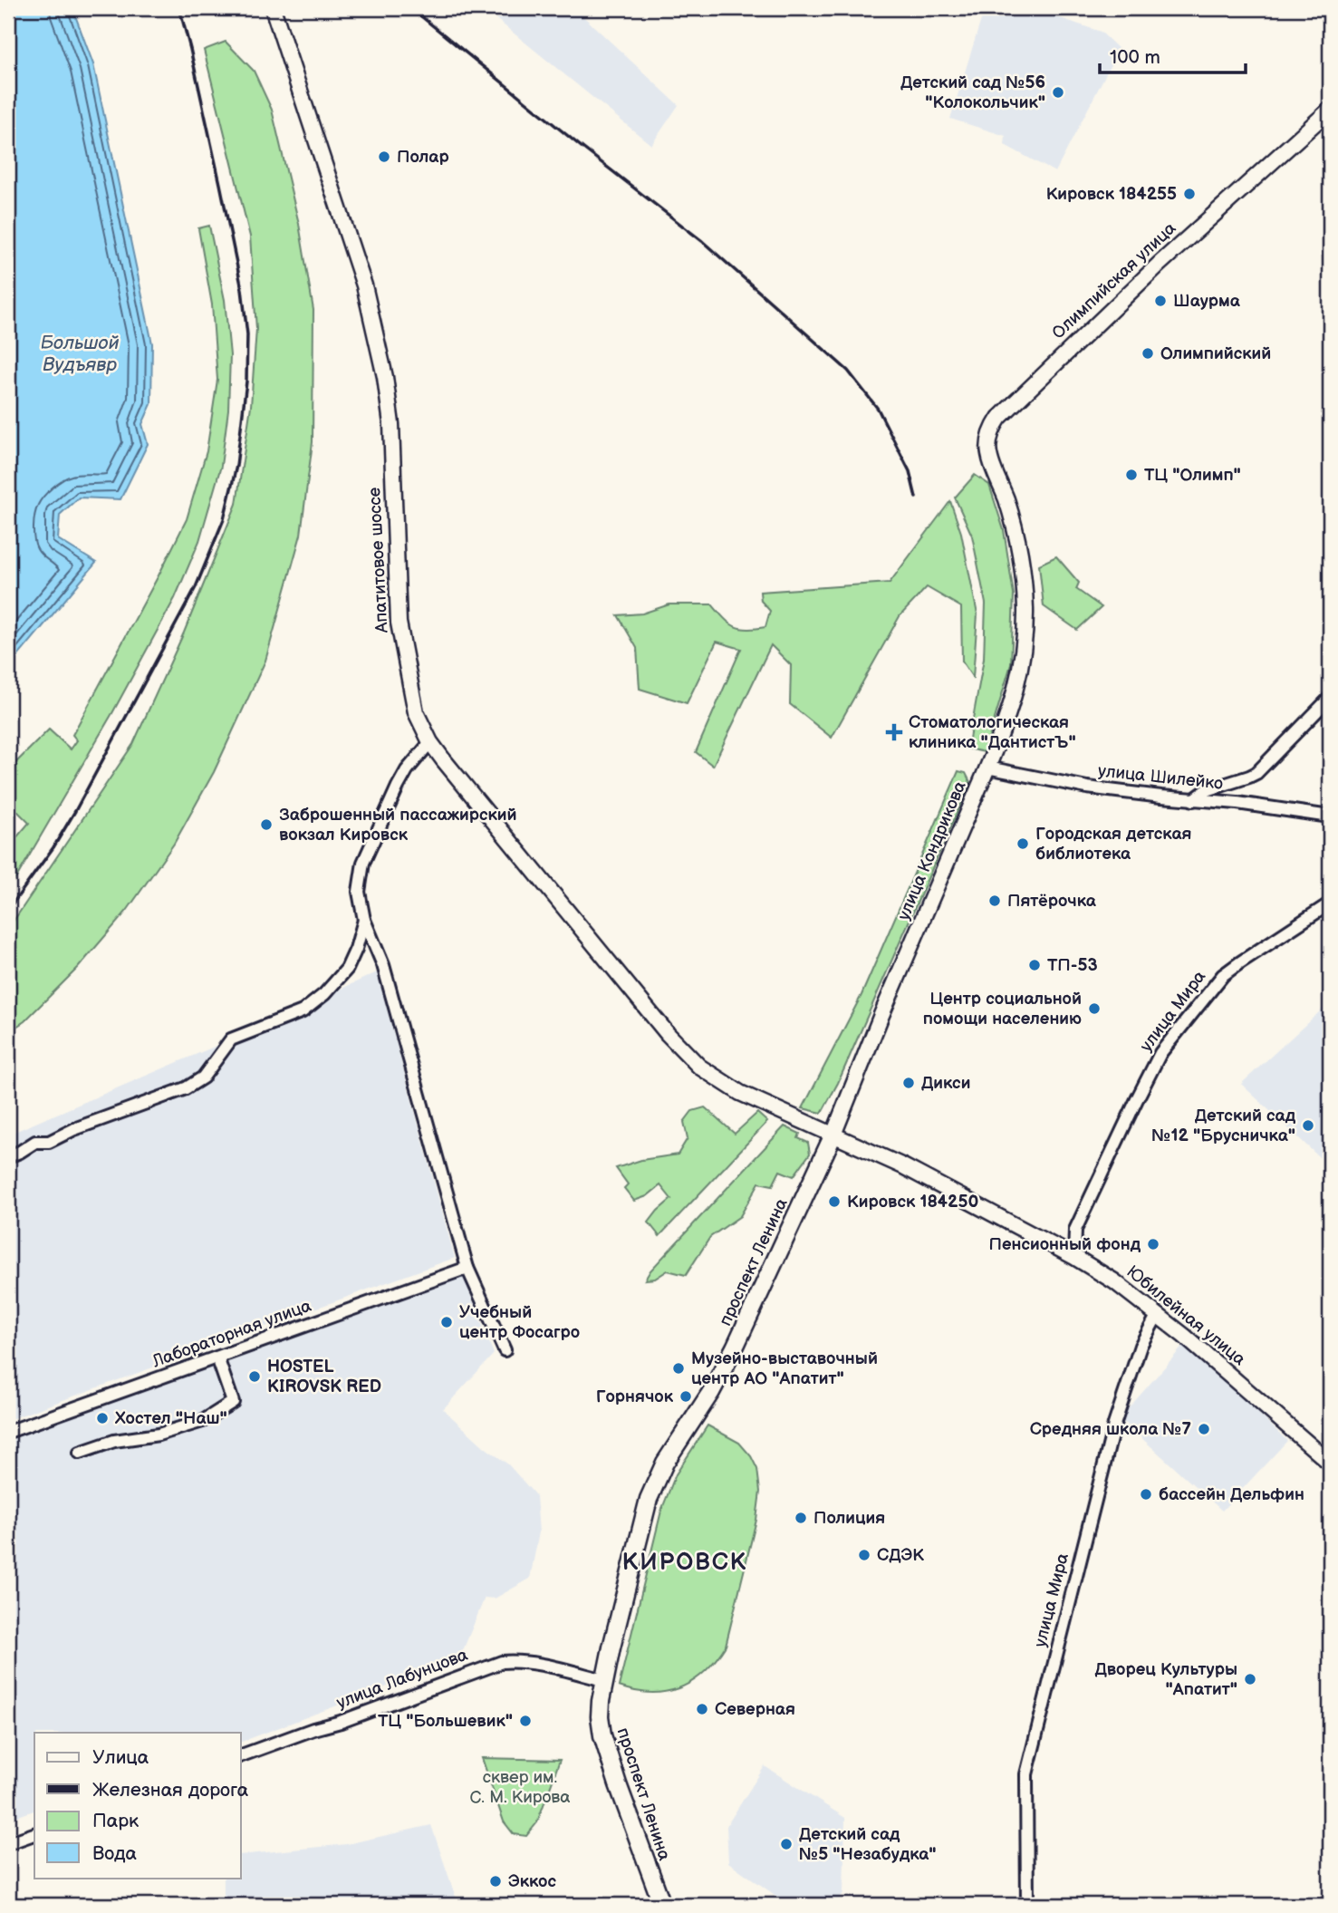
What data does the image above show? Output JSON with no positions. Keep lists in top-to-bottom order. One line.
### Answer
{"streets":{"main road":["проспект Ленина"],"street":["Олимпийская улица","Апатитовое шоссе","улица Шилейко","улица Кондрикова","улица Мира","Юбилейная улица","Лабораторная улица","улица Лабунцова"]},"crossings":[["Олимпийская улица","улица Кондрикова"],["Апатитовое шоссе","улица Кондрикова"],["Апатитовое шоссе","проспект Ленина"],["Апатитовое шоссе","Юбилейная улица"],["улица Шилейко","улица Кондрикова"],["улица Кондрикова","проспект Ленина"],["улица Кондрикова","Юбилейная улица"],["улица Мира","Юбилейная улица"],["проспект Ленина","Юбилейная улица"],["проспект Ленина","улица Лабунцова"]],"districts":["КИРОВСК"],"water":["Большой Вудъявр"],"parks":["сквер им. С. М. Кирова"],"places":{"other":["Детский сад №56 \"Колокольчик\"","Полар","Кировск 184255","Шаурма","Олимпийский","ТЦ \"Олимп\"","Заброшенный пассажирский вокзал Кировск","Городская детская библиотека","Пятёрочка","ТП-53","Центр социальной помощи населению","Дикси","Детский сад №12 \"Брусничка\"","Кировск 184250","Пенсионный фонд","Учебный центр Фосагро","Музейно-выставочный центр АО \"Апатит\"","HOSTEL KIROVSK RED","Горнячок","Хостел \"Наш\"","Средняя школа №7","бассейн Дельфин","Полиция","СДЭК","Дворец Культуры \"Апатит\"","Северная","ТЦ \"Большевик\"","Детский сад №5 \"Незабудка\"","Эккос"],"health":["Стоматологическая клиника \"ДантистЪ\""]},"legend":["Улица","Железная дорога","Парк","Вода"],"scale_bar":"100 m"}
